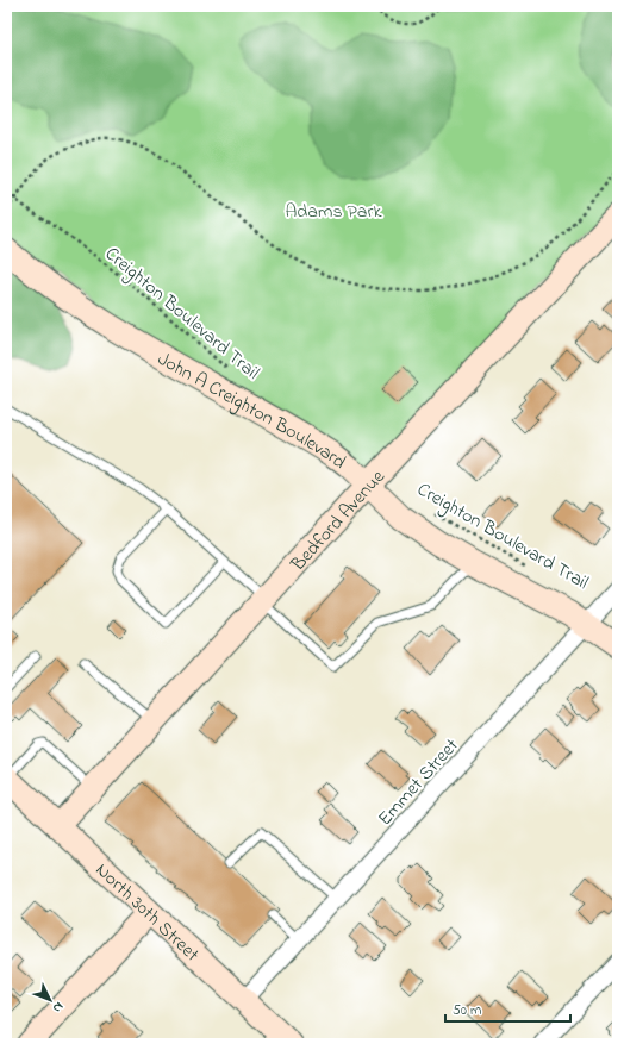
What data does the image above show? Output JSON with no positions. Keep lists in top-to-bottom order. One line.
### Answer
{"streets":{"street":["John A Creighton Boulevard","Bedford Avenue","Emmet Street","North 30th Street"],"path":["Creighton Boulevard Trail"]},"crossings":[["John A Creighton Boulevard","Bedford Avenue"],["John A Creighton Boulevard","Emmet Street"],["Bedford Avenue","North 30th Street"],["Emmet Street","North 30th Street"]],"parks":["Adams Park"],"scale_bar":"50 m","north":"bottom right"}
